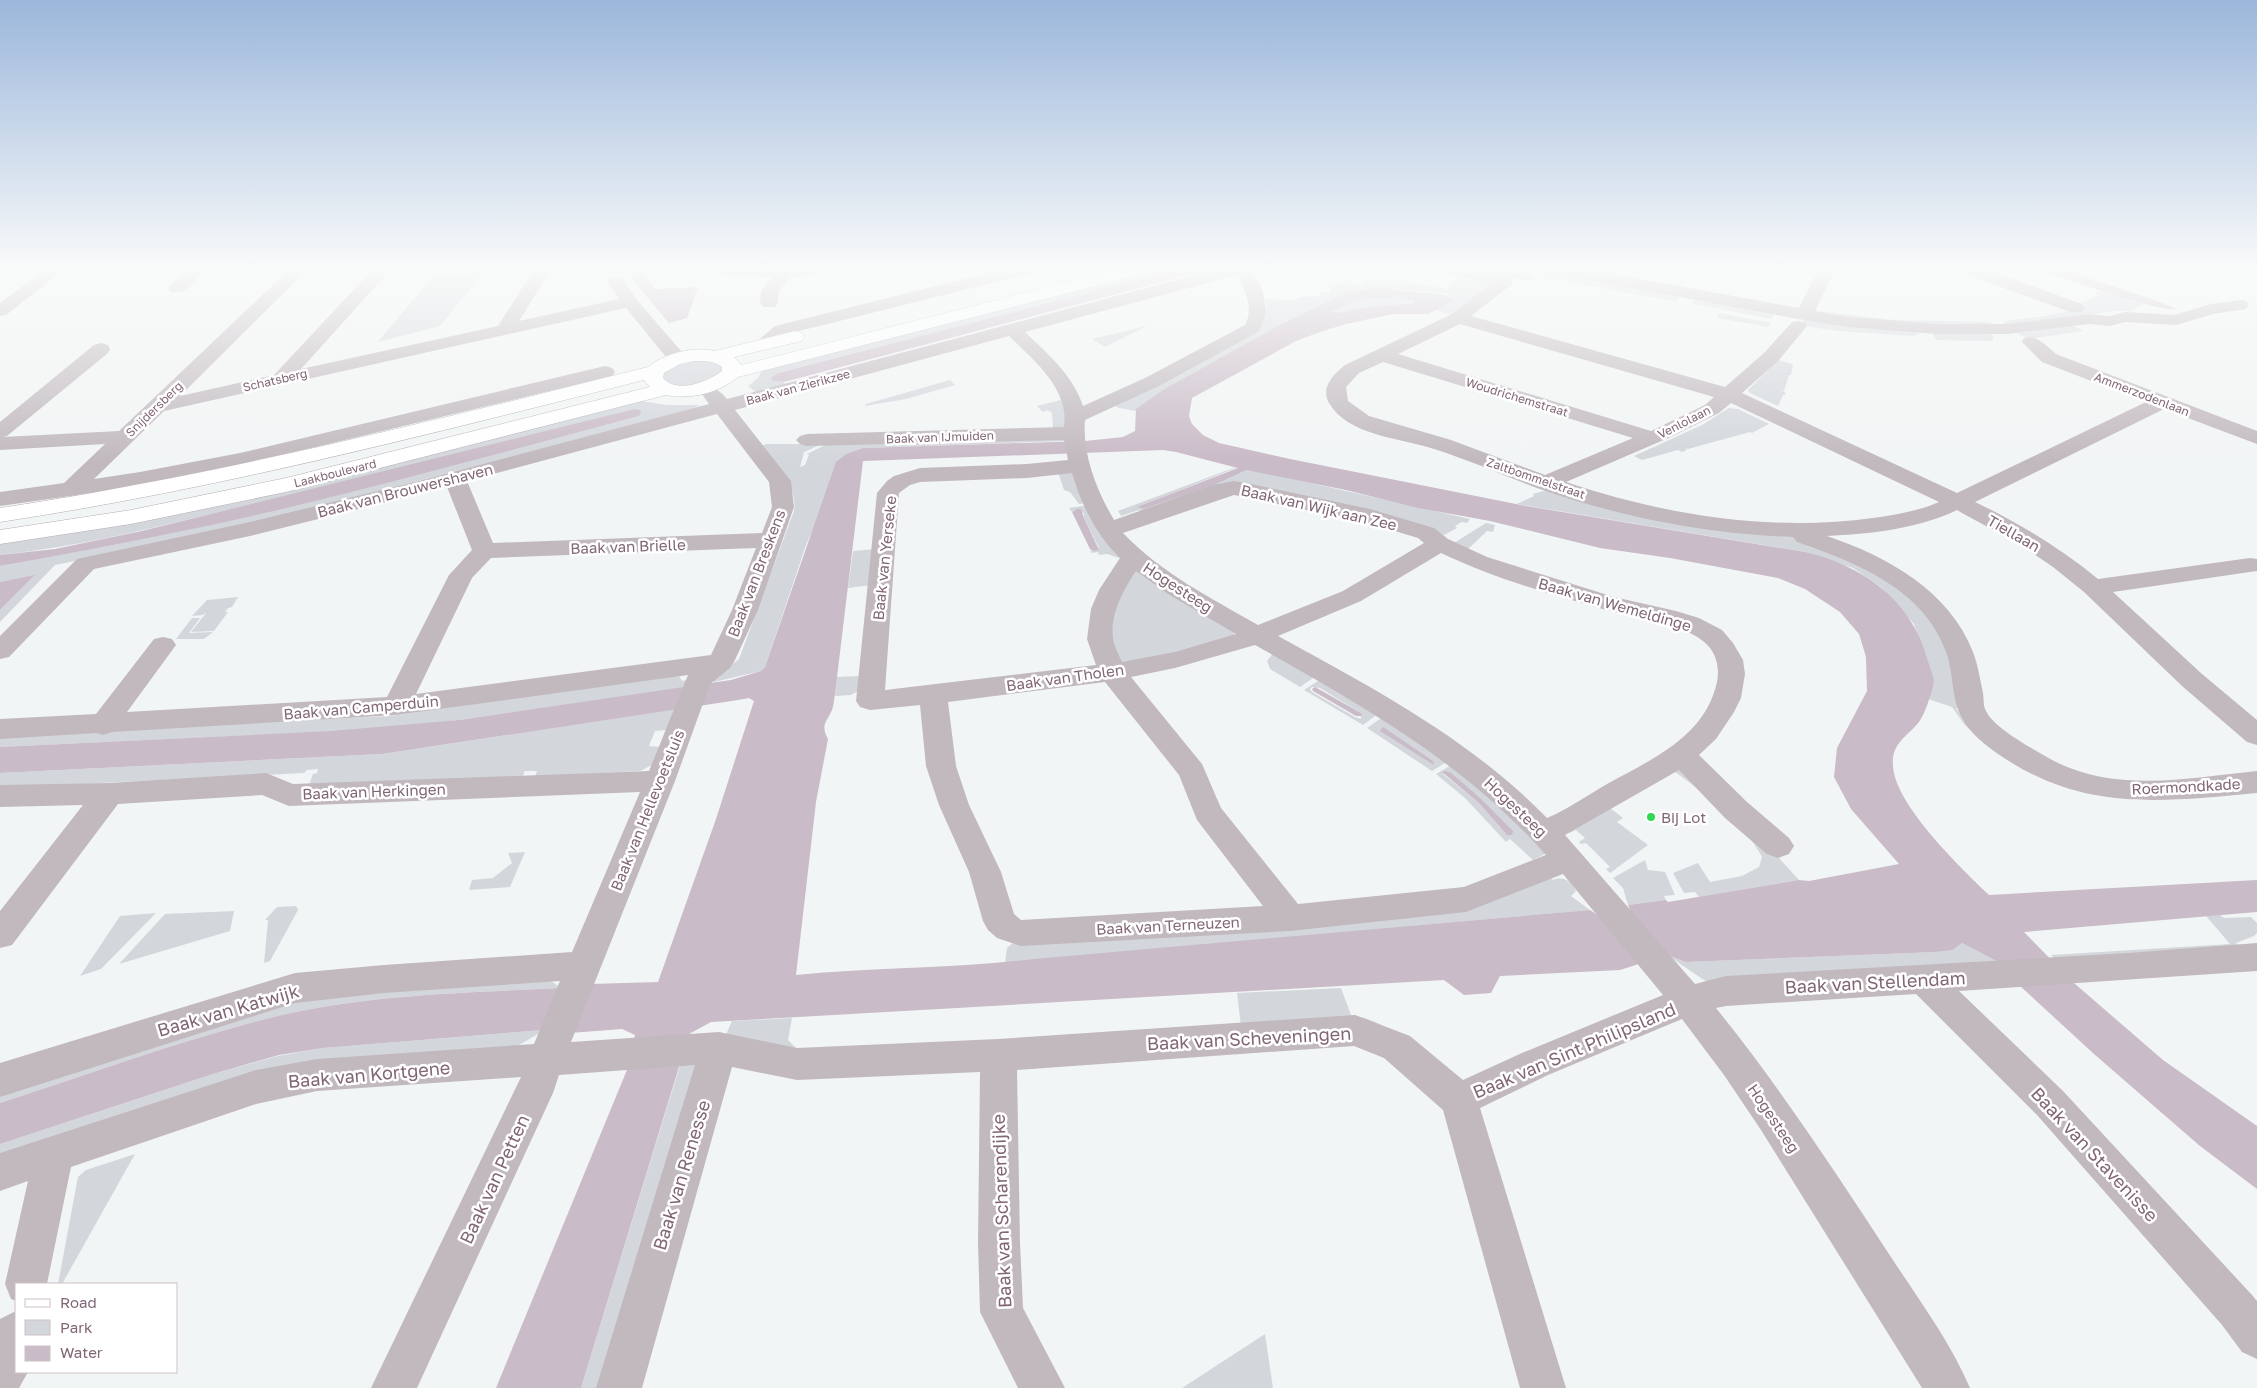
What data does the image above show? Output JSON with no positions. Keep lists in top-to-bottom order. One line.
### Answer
{"streets":{"main road":["Laakboulevard"],"street":["Schatsberg","Baak van Zierikzee","Ammerzodenlaan","Woudrichemstraat","Snijdersberg","Venlolaan","Baak van IJmuiden","Zaltbommelstraat","Baak van Brouwershaven","Baak van Wijk aan Zee","Tiellaan","Baak van Brielle","Baak van Yerseke","Baak van Breskens","Hogesteeg","Baak van Wemeldinge","Baak van Tholen","Baak van Camperduin","Roermondkade","Baak van Herkingen","Baak van Hellevoetsluis","Baak van Terneuzen","Baak van Stellendam","Baak van Katwijk","Baak van Scheveningen","Baak van Sint Philipsland","Baak van Kortgene","Baak van Stavenisse","Baak van Renesse","Baak van Petten","Baak van Scharendijke"]},"crossings":[["Schatsberg","Snijdersberg"],["Baak van Zierikzee","Baak van Brouwershaven"],["Baak van Zierikzee","Baak van Breskens"],["Ammerzodenlaan","Zaltbommelstraat"],["Woudrichemstraat","Venlolaan"],["Woudrichemstraat","Zaltbommelstraat"],["Snijdersberg","Laakboulevard"],["Venlolaan","Zaltbommelstraat"],["Venlolaan","Tiellaan"],["Baak van IJmuiden","Baak van Yerseke"],["Baak van IJmuiden","Hogesteeg"],["Zaltbommelstraat","Tiellaan"],["Zaltbommelstraat","Roermondkade"],["Baak van Brouwershaven","Baak van Breskens"],["Baak van Wijk aan Zee","Hogesteeg"],["Baak van Wijk aan Zee","Baak van Wemeldinge"],["Baak van Wijk aan Zee","Baak van Tholen"],["Baak van Brielle","Baak van Breskens"],["Baak van Yerseke","Hogesteeg"],["Baak van Yerseke","Baak van Tholen"],["Baak van Breskens","Baak van Camperduin"],["Baak van Breskens","Baak van Hellevoetsluis"],["Hogesteeg","Baak van Wemeldinge"],["Hogesteeg","Baak van Tholen"],["Hogesteeg","Baak van Terneuzen"],["Hogesteeg","Baak van Stellendam"],["Hogesteeg","Baak van Sint Philipsland"],["Baak van Wemeldinge","Baak van Tholen"],["Baak van Tholen","Baak van Terneuzen"],["Baak van Camperduin","Baak van Hellevoetsluis"],["Baak van Herkingen","Baak van Hellevoetsluis"],["Baak van Hellevoetsluis","Baak van Katwijk"],["Baak van Hellevoetsluis","Baak van Petten"],["Baak van Stellendam","Baak van Sint Philipsland"],["Baak van Stellendam","Baak van Stavenisse"],["Baak van Katwijk","Baak van Petten"],["Baak van Scheveningen","Baak van Sint Philipsland"],["Baak van Scheveningen","Baak van Kortgene"],["Baak van Scheveningen","Baak van Renesse"],["Baak van Scheveningen","Baak van Scharendijke"],["Baak van Kortgene","Baak van Renesse"],["Baak van Kortgene","Baak van Petten"]],"places":["Bij Lot"],"legend":["Road","Park","Water"]}
